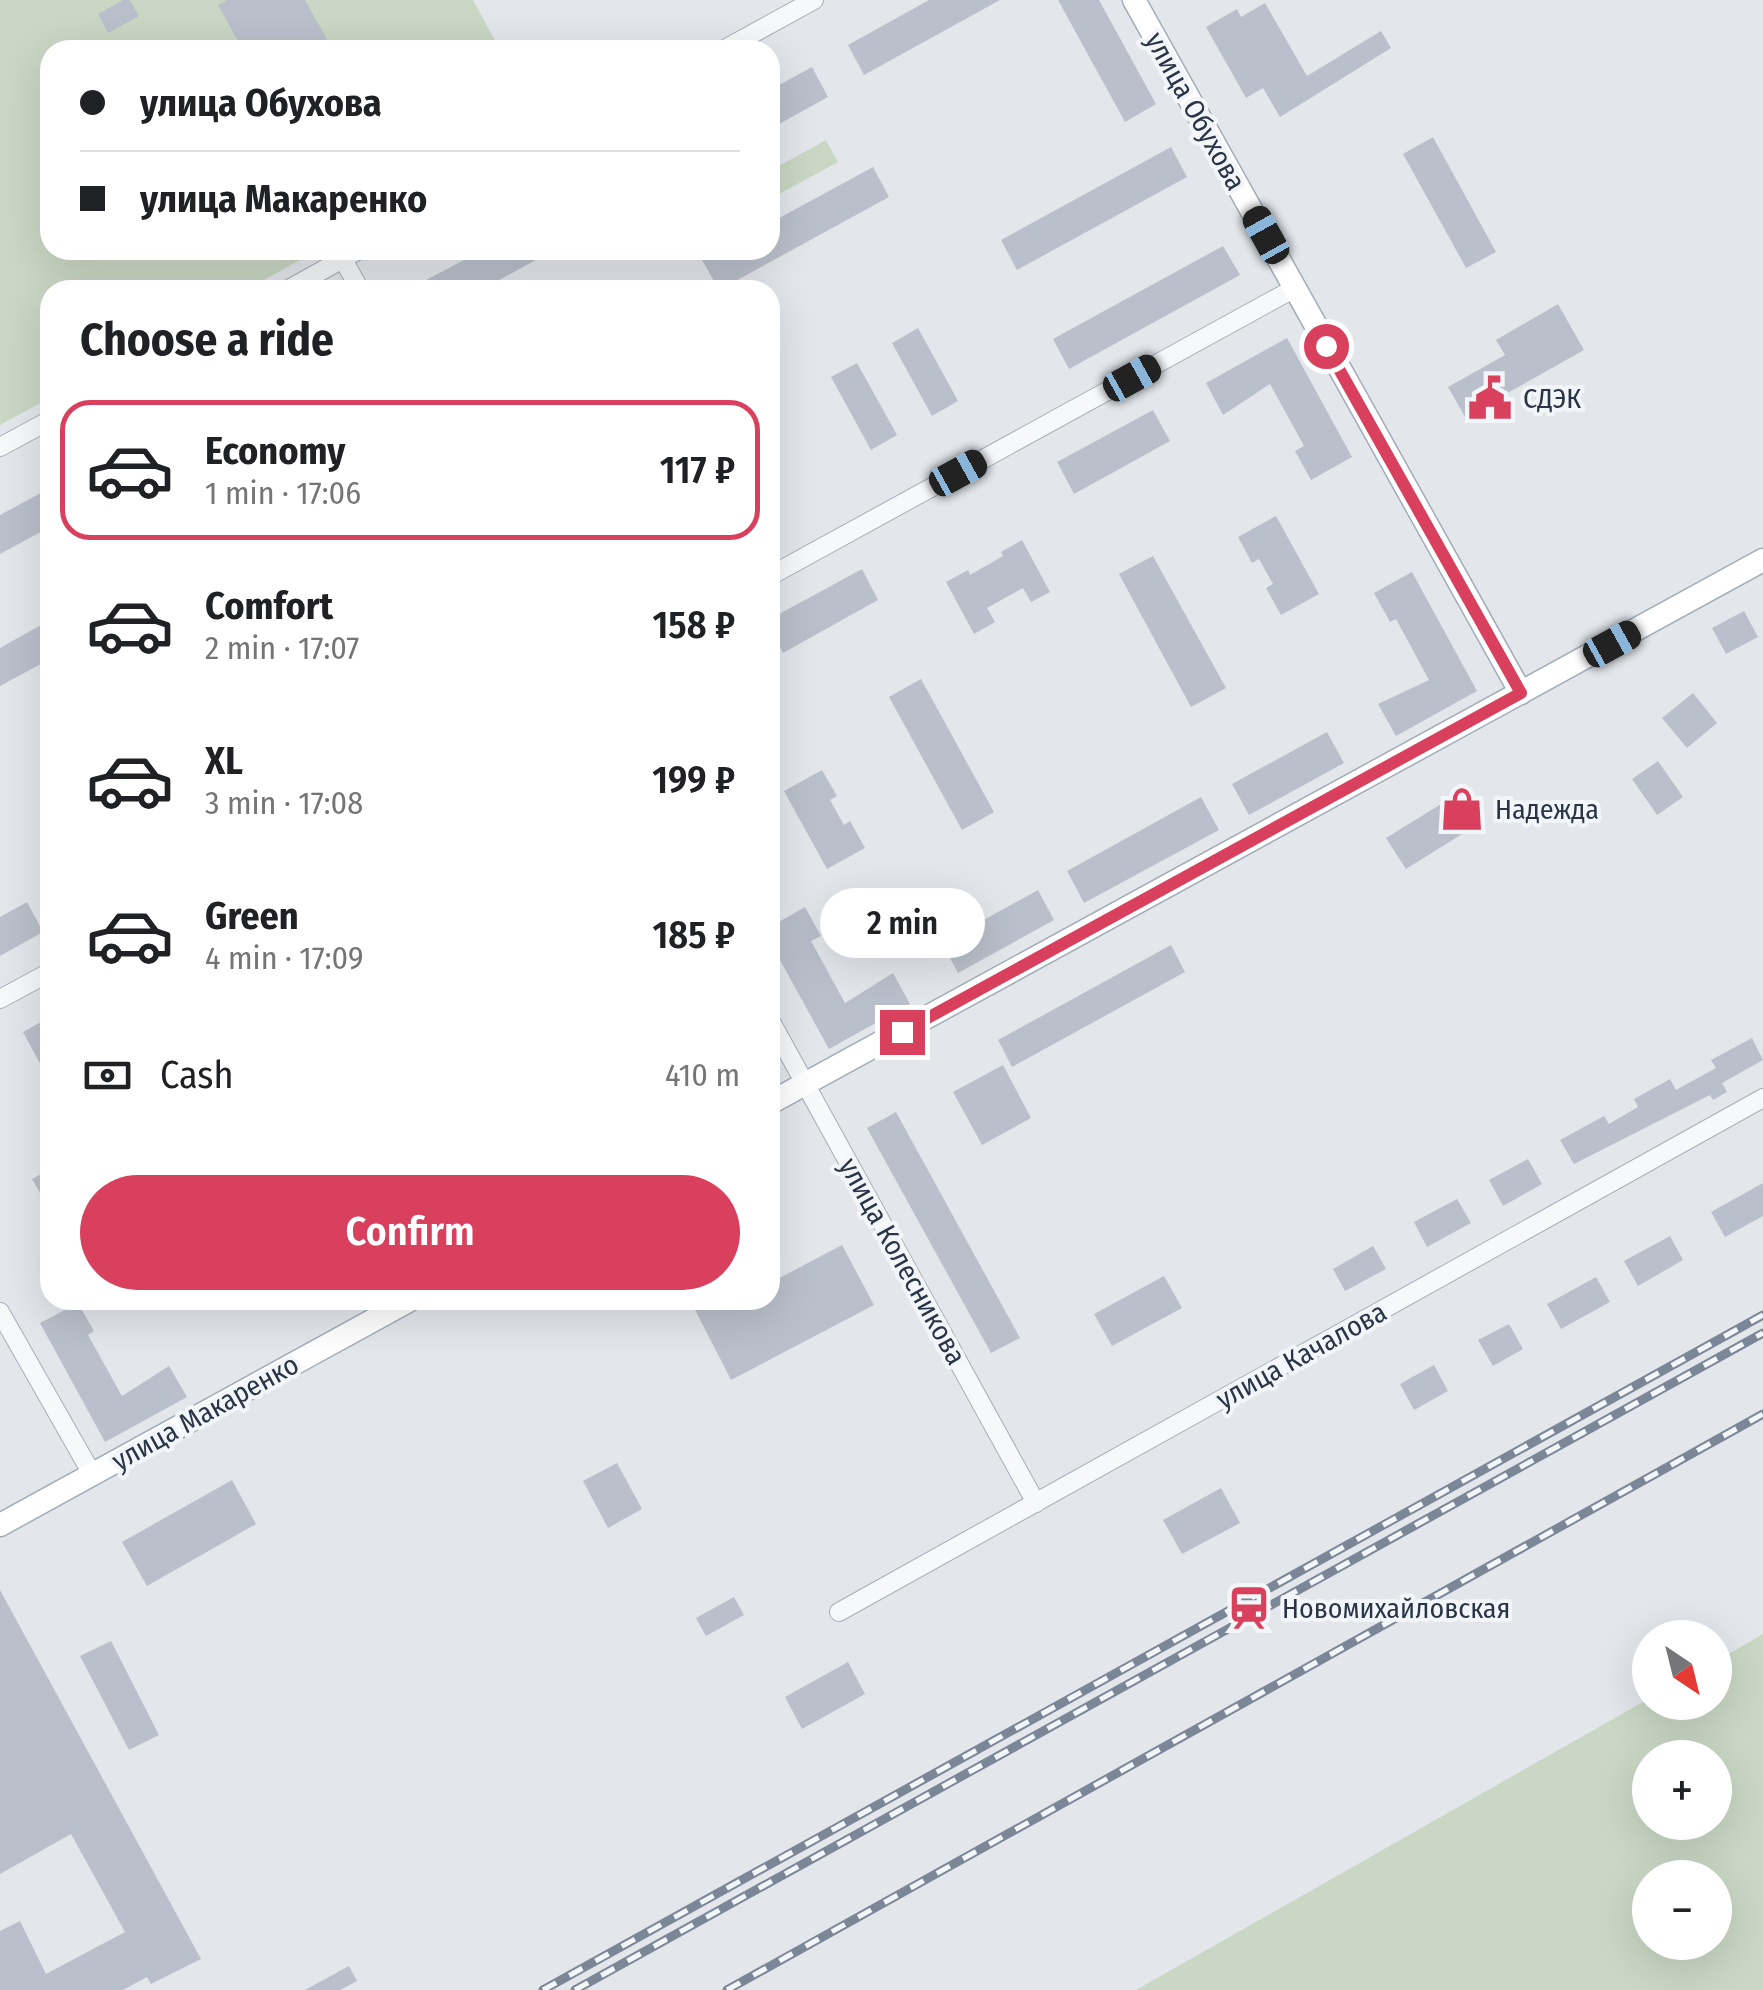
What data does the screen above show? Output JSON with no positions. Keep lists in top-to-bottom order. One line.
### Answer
{"streets":{"main road":["улица Обухова","улица Макаренко"],"street":["улица Колесникова","улица Качалова"]},"crossings":[["улица Колесникова","улица Качалова"]],"places":{"public building":["СДЭК"],"shop":["Надежда"],"station":["Новомихайловская"]},"north":"bottom right","page":{"banner":["улица Обухова","улица Макаренко"],"heading":"Choose a ride","list":[{"name":"Economy","note":"1 min · 17:06","value":"117 ₽"},{"name":"Comfort","note":"2 min · 17:07","value":"158 ₽"},{"name":"XL","note":"3 min · 17:08","value":"199 ₽"},{"name":"Green","note":"4 min · 17:09","value":"185 ₽"}],"bubble":"2 min","pay":["Cash","410 m"],"buttons":"Confirm","map_buttons":["+","−"]}}
